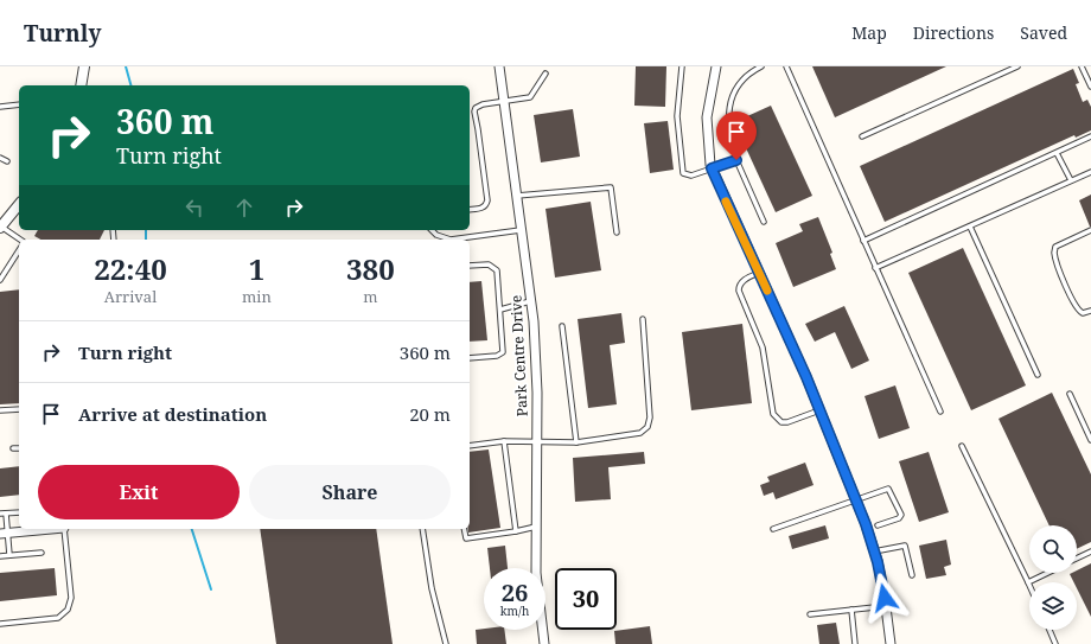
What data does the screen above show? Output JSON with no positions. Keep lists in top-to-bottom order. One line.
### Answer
{"streets":{"street":["Park Centre Drive"]},"page":{"header":"Turnly","nav":["Map","Directions","Saved"],"turn":["360 m","Turn right"],"eta":["22:40","Arrival","1","min","380","m"],"list":[{"name":"Turn right","value":"360 m"},{"name":"Arrive at destination","value":"20 m"}],"buttons":["Exit","Share"],"speed":"26 km/h","limit":"30"}}
